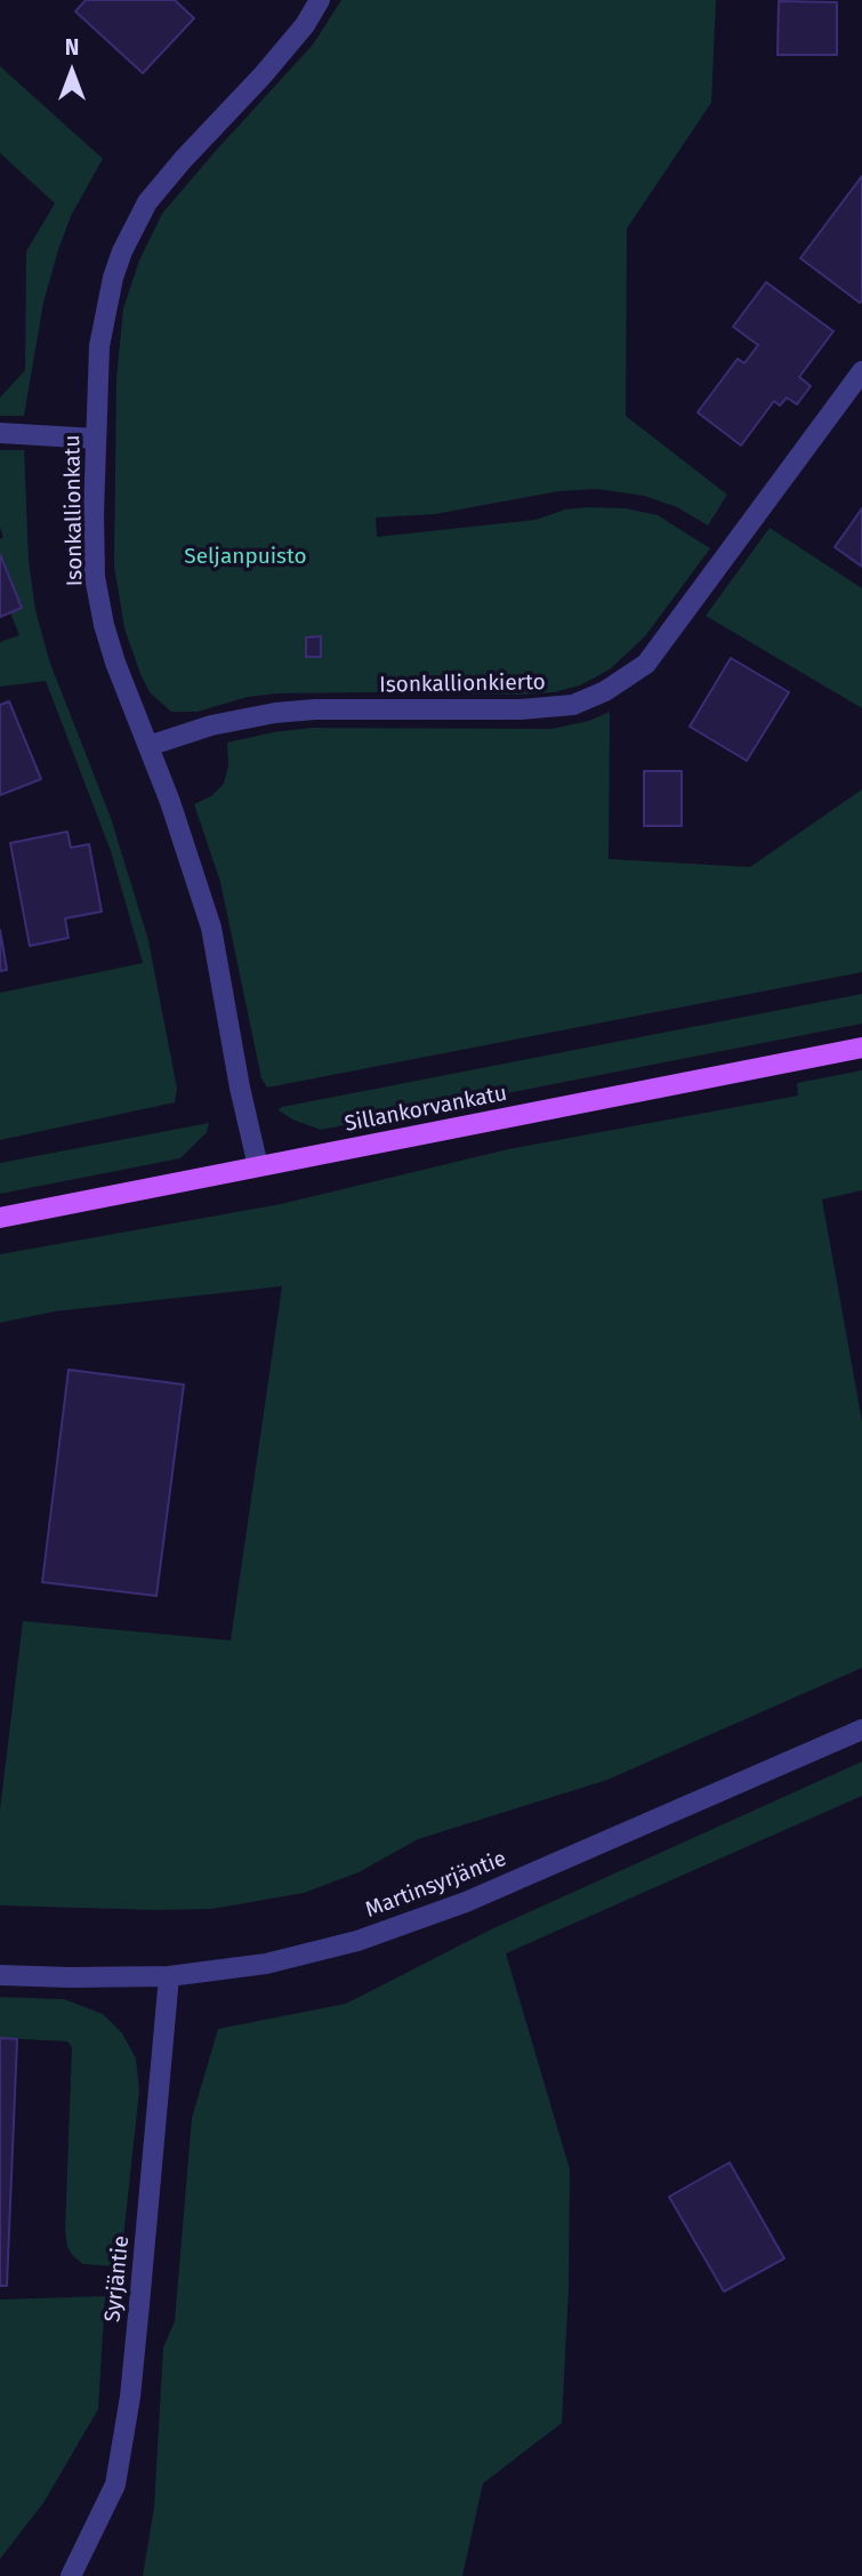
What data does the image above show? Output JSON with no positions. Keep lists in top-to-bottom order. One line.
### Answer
{"streets":{"main road":["Sillankorvankatu"],"street":["Isonkallionkatu","Isonkallionkierto","Martinsyrjäntie","Syrjäntie"]},"crossings":[["Isonkallionkatu","Isonkallionkierto"],["Isonkallionkatu","Sillankorvankatu"],["Martinsyrjäntie","Syrjäntie"]],"parks":["Seljanpuisto"],"north":"top"}
